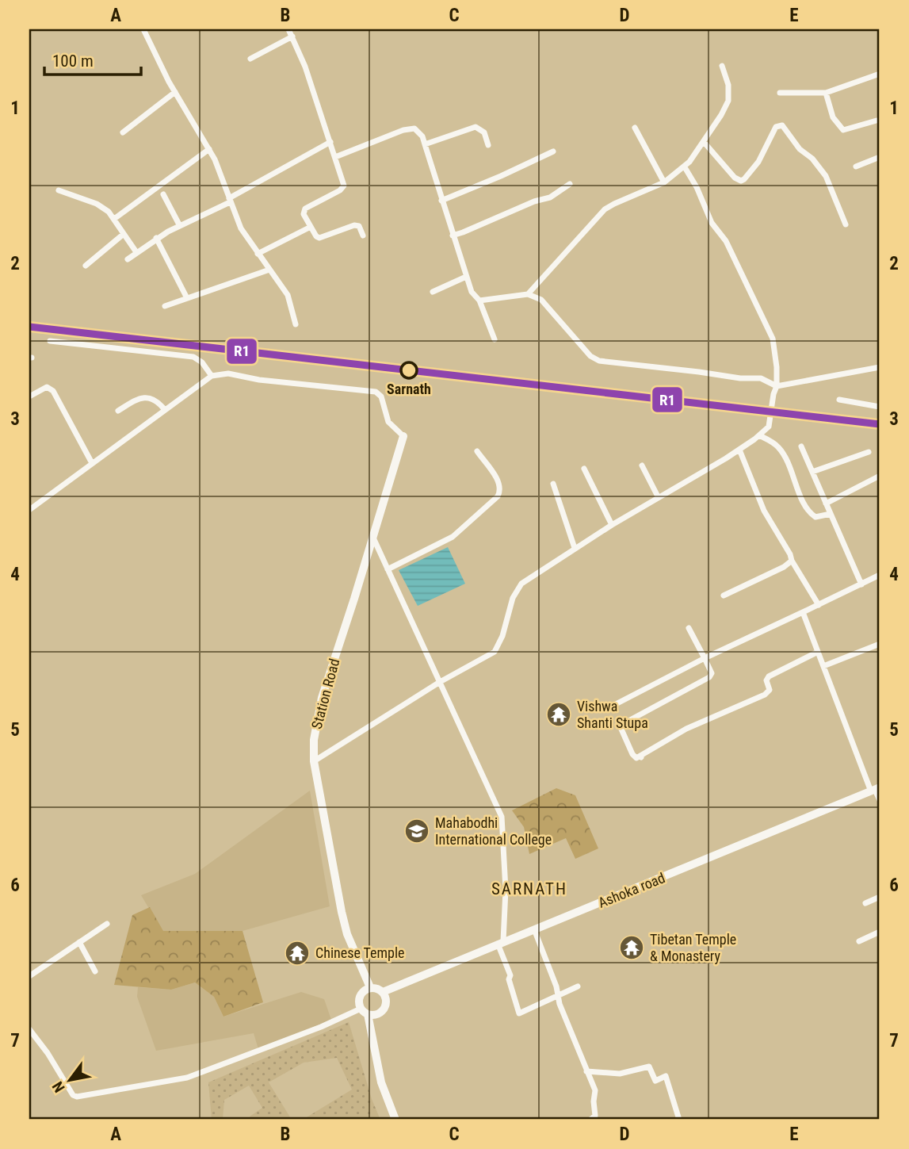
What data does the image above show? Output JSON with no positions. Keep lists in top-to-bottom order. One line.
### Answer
{"streets":{"street":["Station Road","Ashoka road"]},"crossings":[["Station Road","Ashoka road"]],"districts":["SARNATH"],"places":{"other":["Sarnath"],"temple":["Vishwa Shanti Stupa","Tibetan Temple & Monastery","Chinese Temple"],"school or university":["Mahabodhi International College"]},"lines":["transit line R1"],"scale_bar":"100 m","north":"bottom left","grid":{"columns":["A","B","C","D","E"],"rows":["1","2","3","4","5","6","7"]}}
